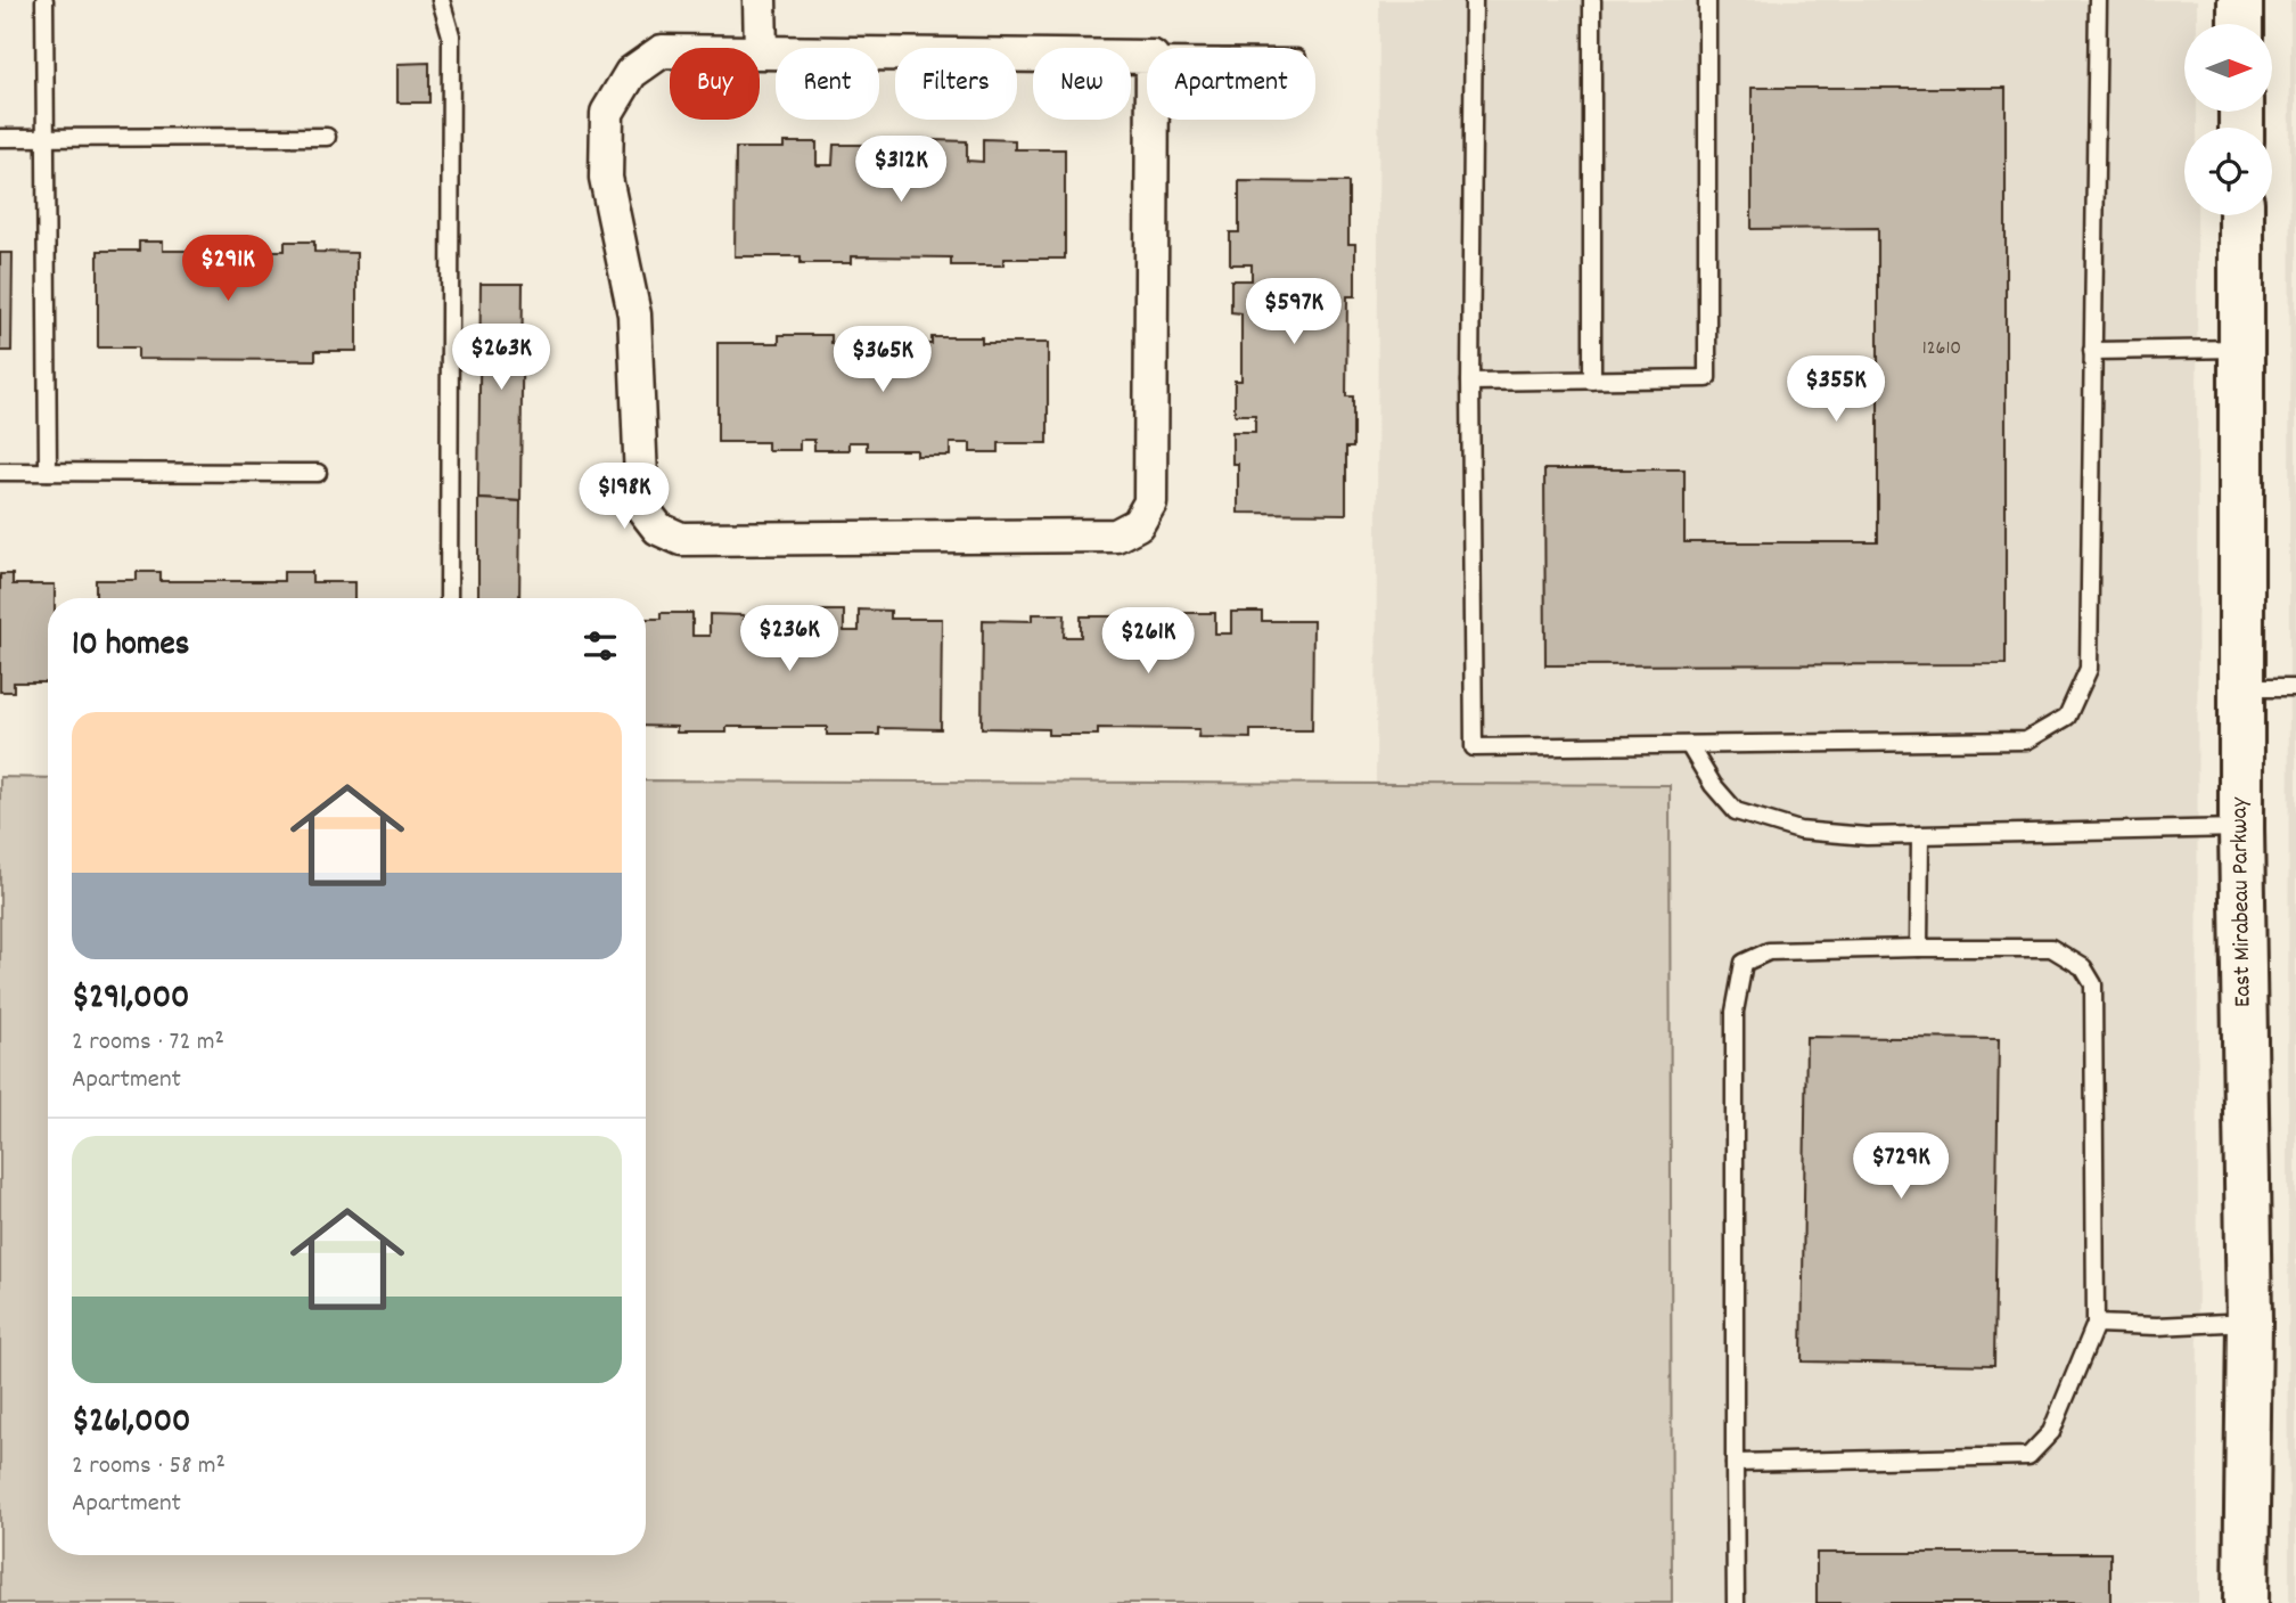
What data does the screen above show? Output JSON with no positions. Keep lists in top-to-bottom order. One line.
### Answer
{"streets":{"street":["East Mirabeau Parkway"]},"house_numbers":["12610"],"north":"right","page":{"chip":["Buy","Rent","Filters","New","Apartment"],"price":["$312K","$291K","$597K","$263K","$365K","$355K","$198K","$236K","$261K","$729K"],"heading":"10 homes","list":[{"name":"$291,000","note":"2 rooms · 72 m² · Apartment"},{"name":"$261,000","note":"2 rooms · 58 m² · Apartment"}]}}
